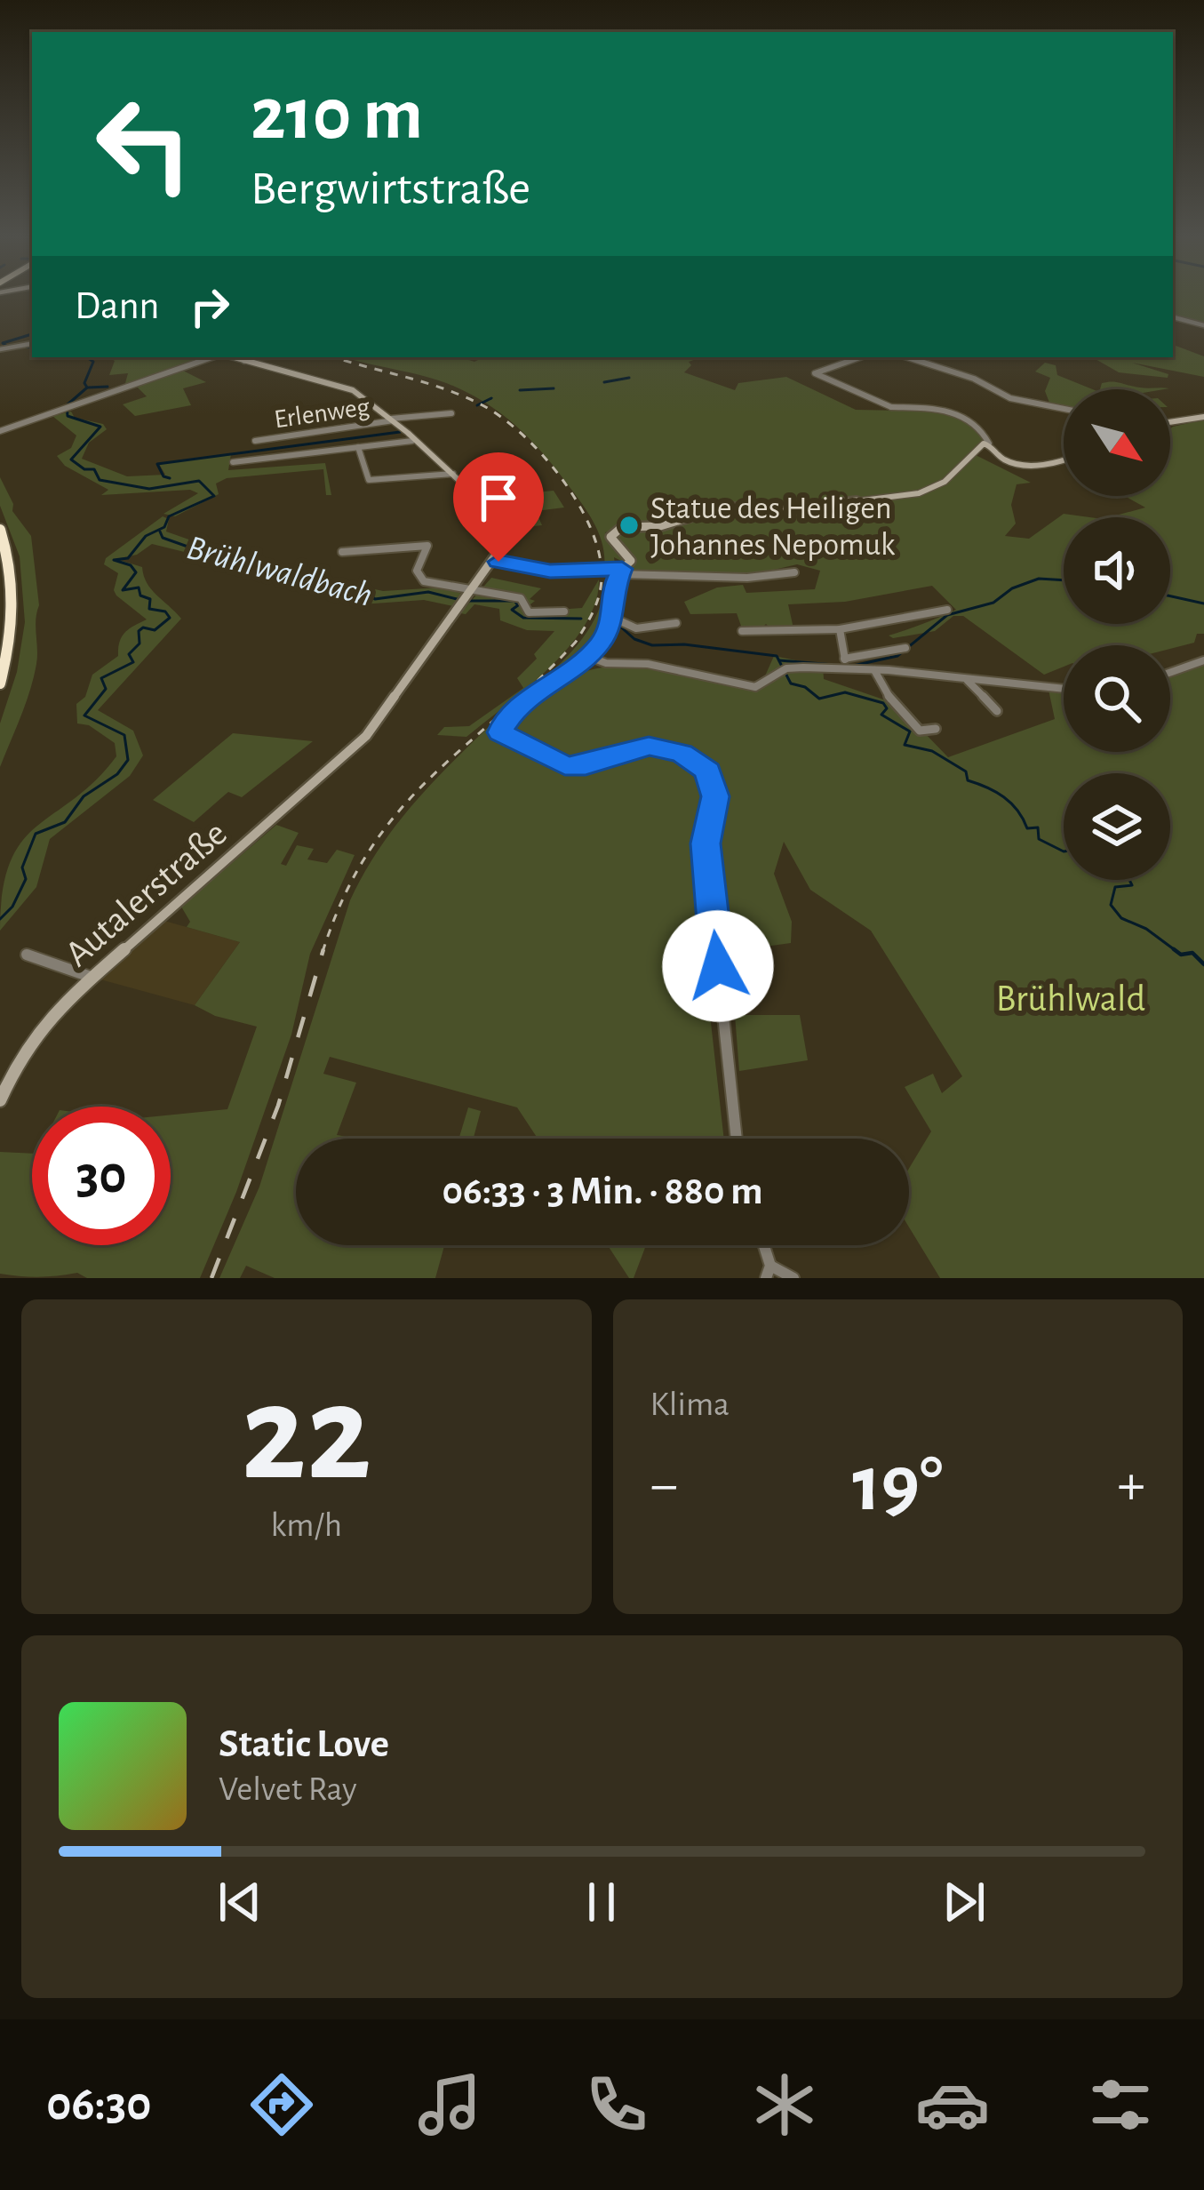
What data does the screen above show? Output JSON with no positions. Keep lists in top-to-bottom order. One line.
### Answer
{"streets":{"main road":["Autalerstraße"],"street":["Erlenweg"]},"water":["Brühlwaldbach"],"parks":["Brühlwald"],"places":["Statue des Heiligen Johannes Nepomuk"],"north":"bottom right","page":{"turn":["210 m","Bergwirtstraße"],"then":"Dann","limit":"30","trip":"06:33 · 3 Min. · 880 m","tile":[["22","km/h"],"Klima"],"heat":["−","19°","+"],"song":["Static Love","Velvet Ray"],"tabs":"06:30"}}
